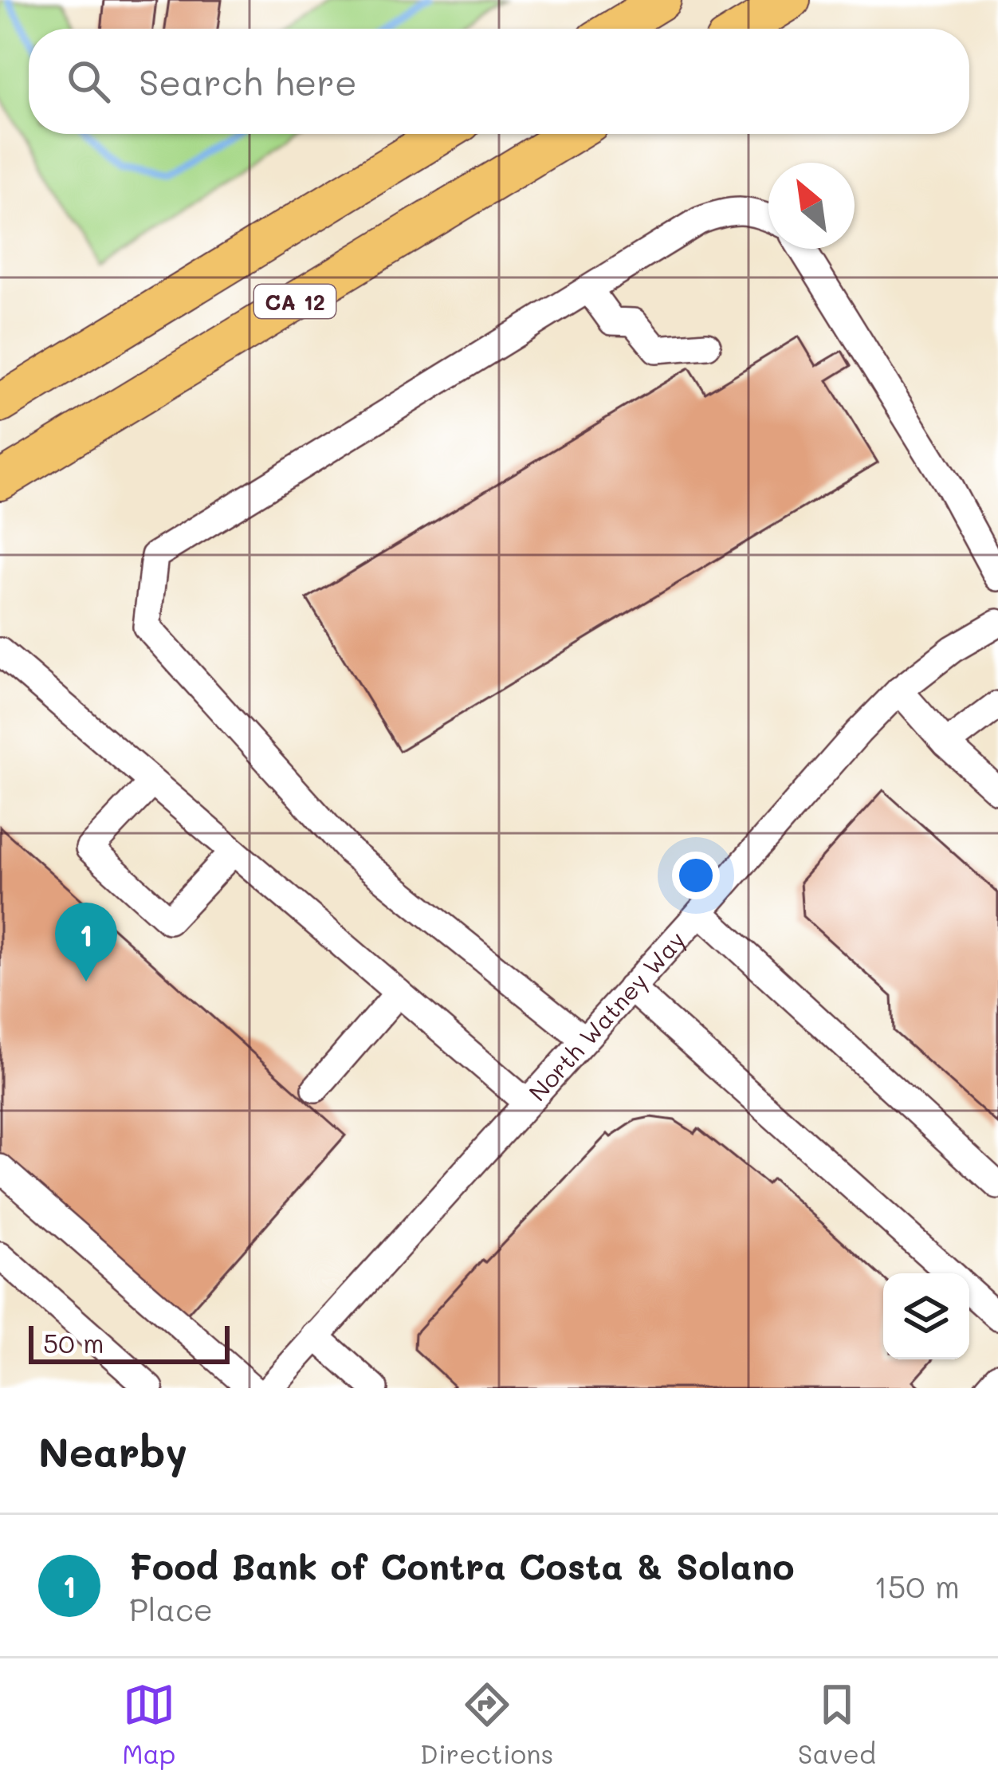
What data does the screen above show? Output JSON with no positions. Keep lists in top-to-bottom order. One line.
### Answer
{"streets":{"highway":["CA 12"],"street":["North Watney Way"]},"scale_bar":"50 m","north":"top left","page":{"search":"Search here","pins":"1","scale":"50 m","heading":"Nearby","list":[{"mark":"1","name":"Food Bank of Contra Costa & Solano","note":"Place","value":"150 m"}],"nav":["Map","Directions","Saved"]}}
